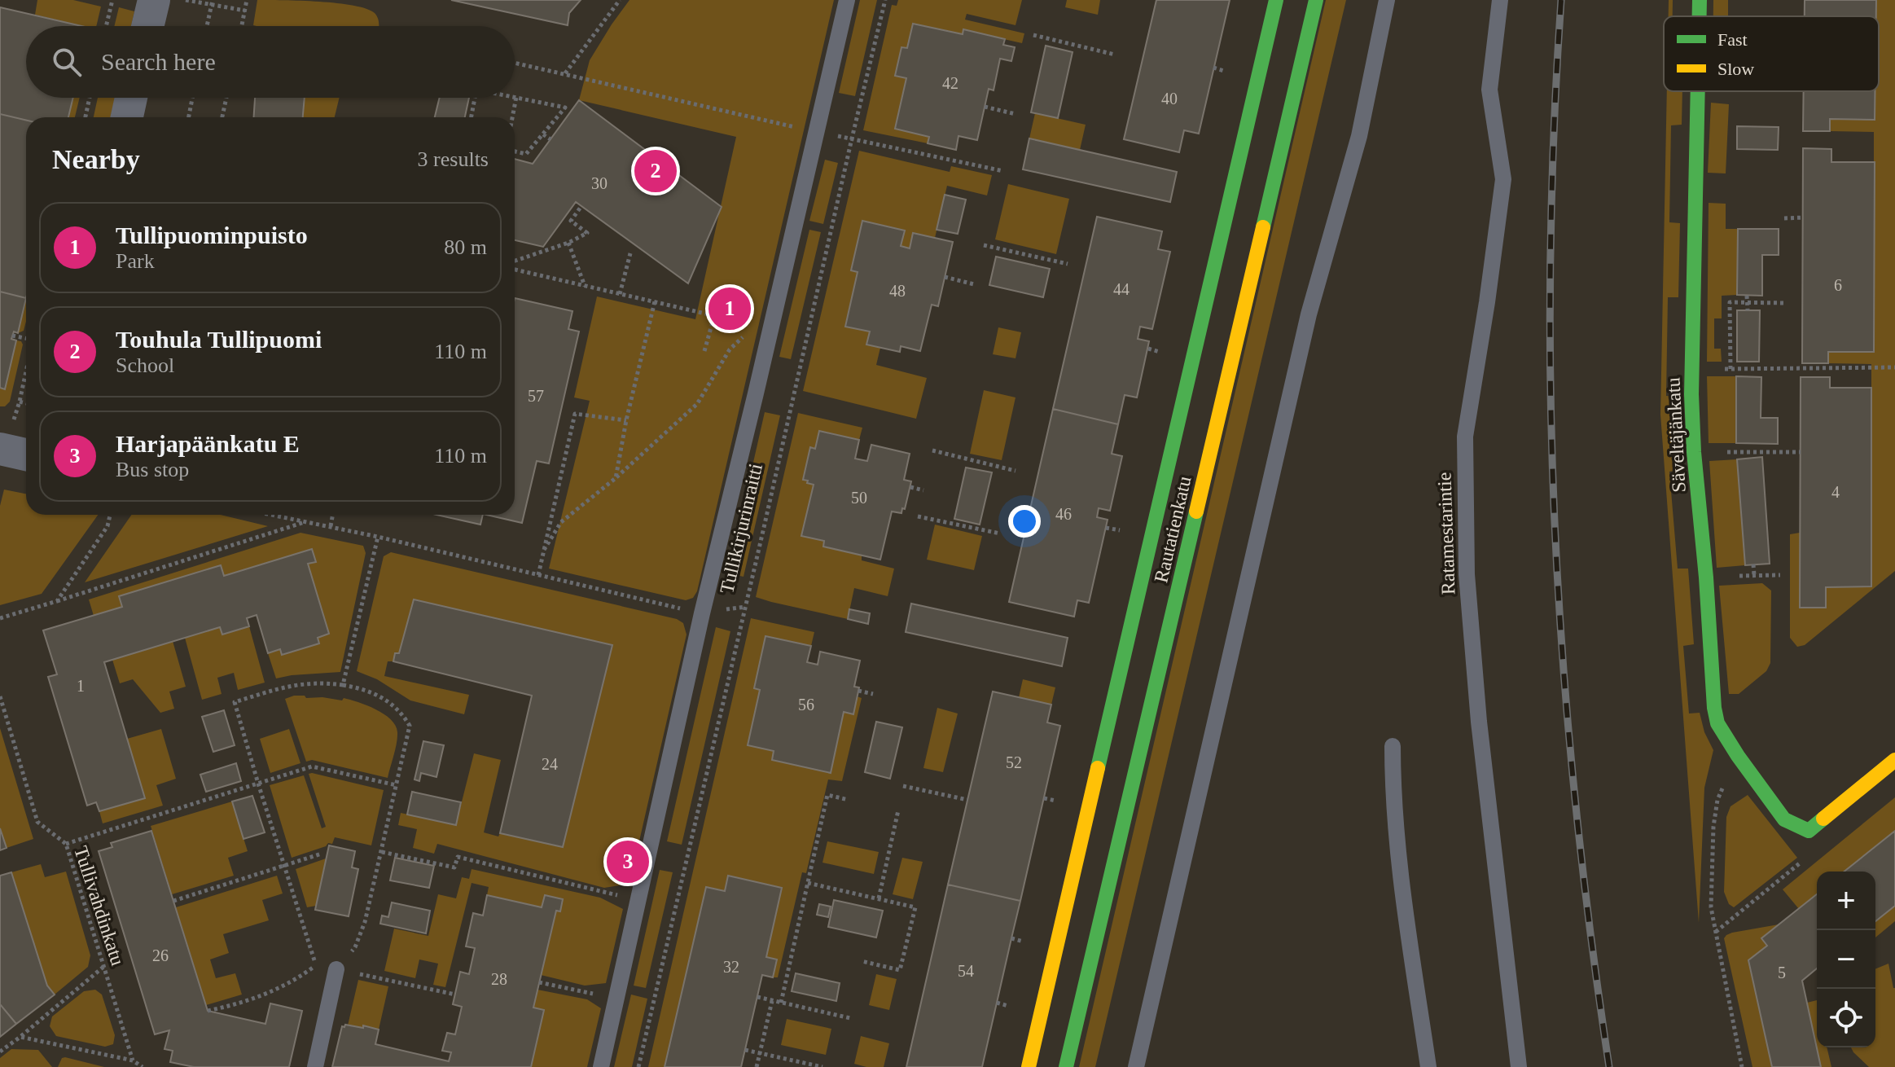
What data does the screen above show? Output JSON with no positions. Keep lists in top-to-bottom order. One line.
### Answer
{"streets":{"main road":["Säveltäjänkatu","Rautatienkatu"],"lane":["Tullikirjurinraitti","Ratamestarintie"],"path":["Tullivahdinkatu"]},"house_numbers":["42","40","30","6","44","48","57","4","50","46","1","56","52","24","26","32","54","5","28"],"legend":["Fast","Slow"],"page":{"search":"Search here","heading":["Nearby","3 results"],"pins":["2","1","3"],"list":[{"mark":"1","name":"Tullipuominpuisto","note":"Park","value":"80 m"},{"mark":"2","name":"Touhula Tullipuomi","note":"School","value":"110 m"},{"mark":"3","name":"Harjapäänkatu E","note":"Bus stop","value":"110 m"}],"map_buttons":["+","−"]}}
